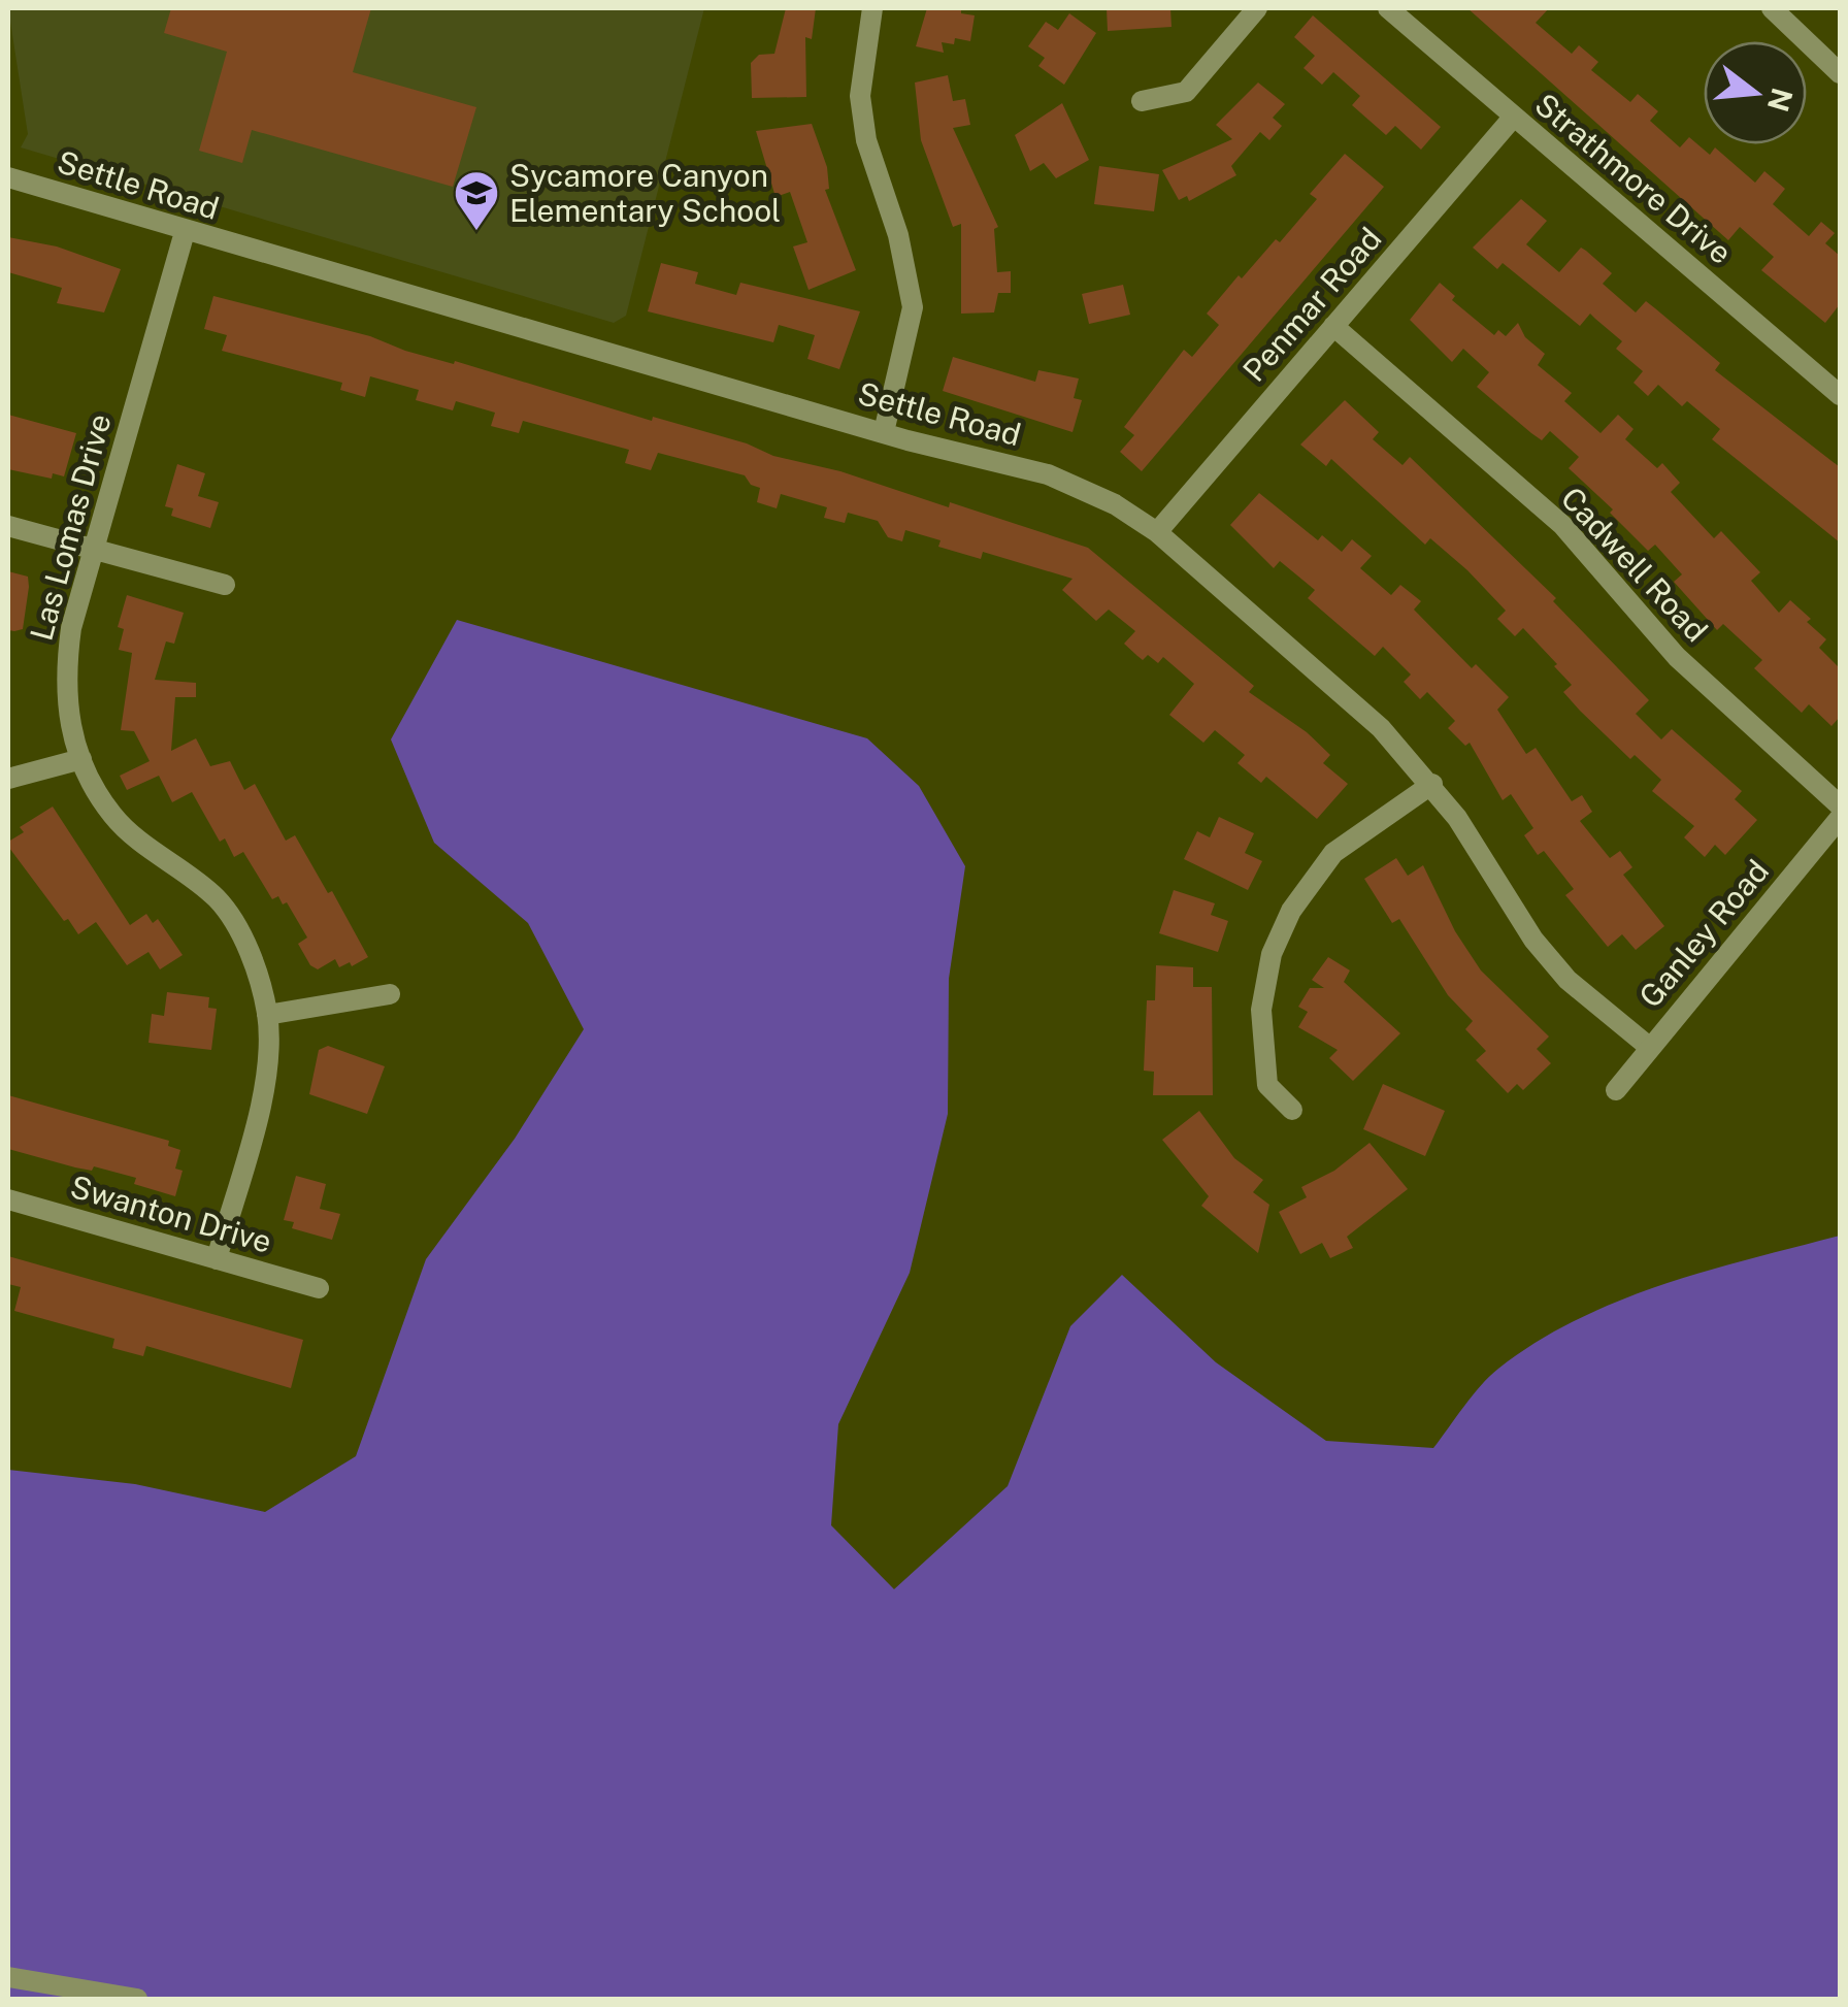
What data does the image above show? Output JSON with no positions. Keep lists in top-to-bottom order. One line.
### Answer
{"streets":{"street":["Strathmore Drive","Settle Road","Penmar Road","Las Lomas Drive","Cadwell Road","Ganley Road","Swanton Drive"]},"crossings":[["Strathmore Drive","Penmar Road"],["Settle Road","Penmar Road"],["Settle Road","Las Lomas Drive"],["Settle Road","Ganley Road"],["Penmar Road","Cadwell Road"],["Las Lomas Drive","Swanton Drive"]],"places":{"school or university":["Sycamore Canyon Elementary School"]},"north":"right"}
